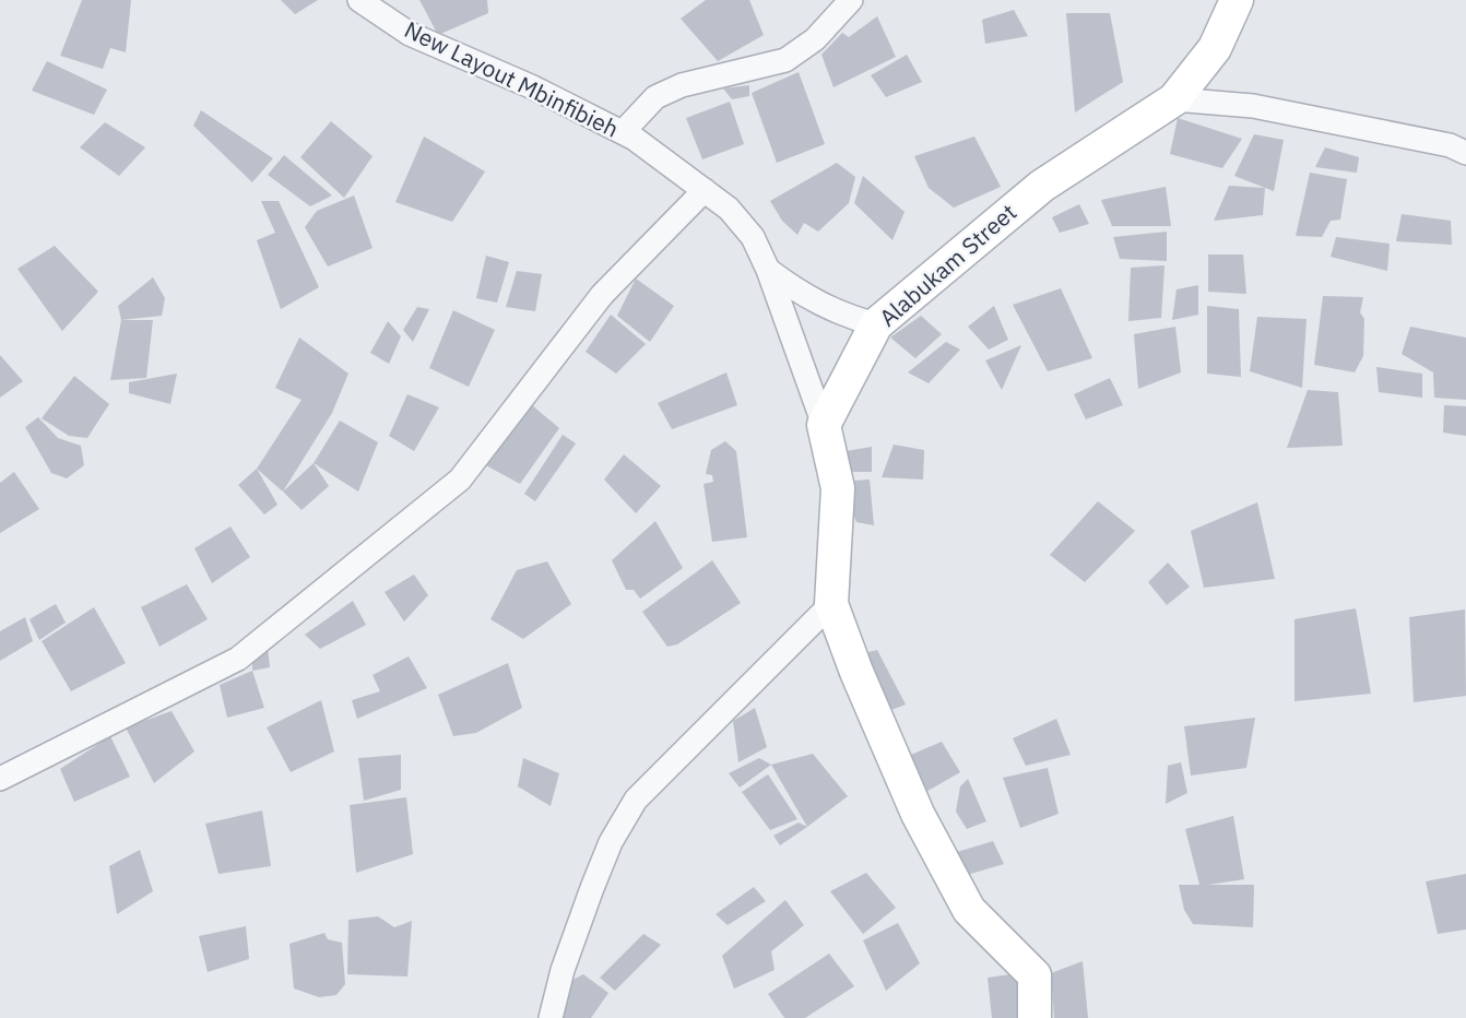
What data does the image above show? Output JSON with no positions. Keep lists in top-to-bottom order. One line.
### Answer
{"streets":{"street":["New Layout Mbinfibieh","Alabukam Street"]},"crossings":[["New Layout Mbinfibieh","Alabukam Street"]]}
